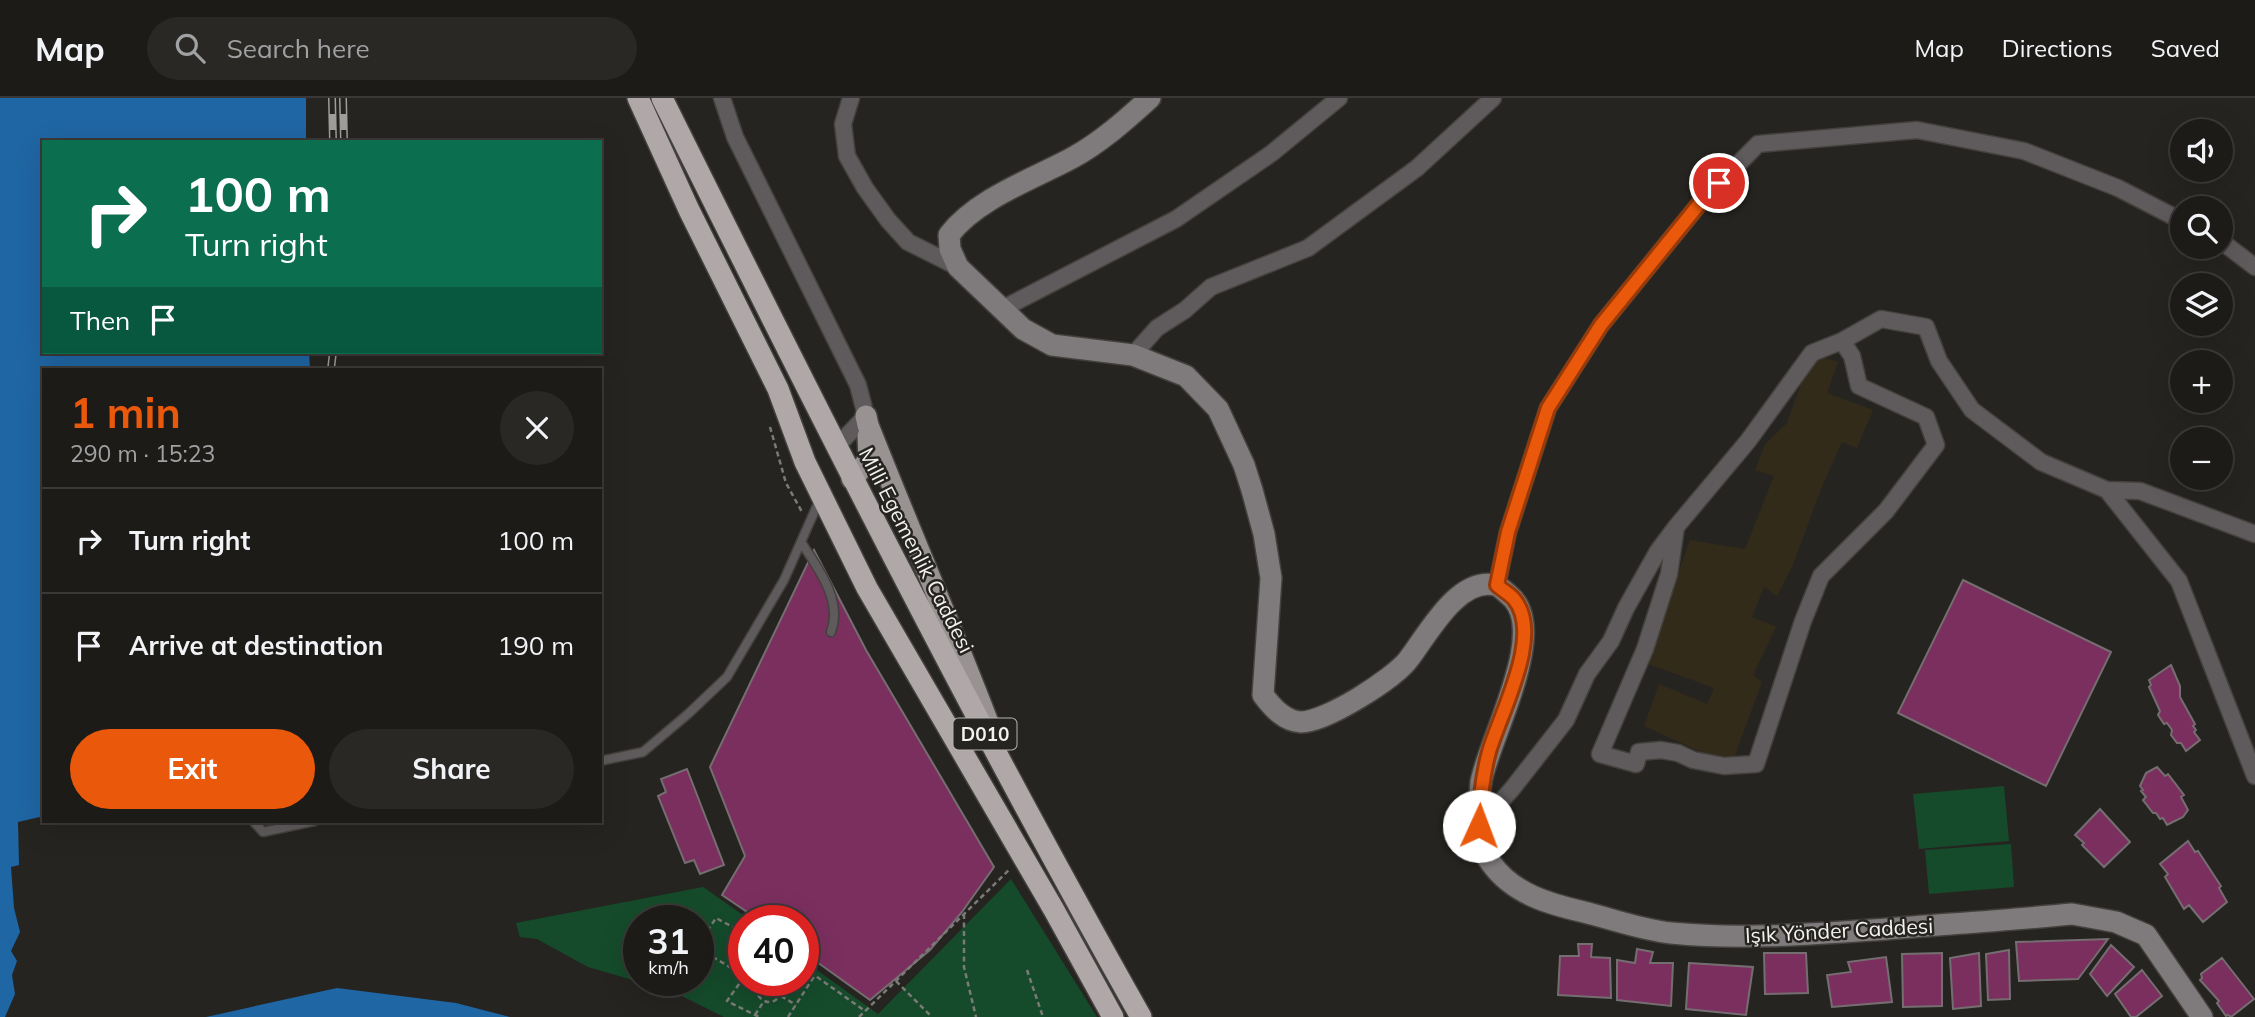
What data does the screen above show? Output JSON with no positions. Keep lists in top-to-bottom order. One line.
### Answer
{"streets":{"highway":["Milli Egemenlik Caddesi","D010"],"street":["Işık Yönder Caddesi"]},"page":{"header":"Map","search":"Search here","nav":["Map","Directions","Saved"],"map_buttons":["+","−"],"turn":["100 m","Turn right"],"then":"Then","heading":["1 min","290 m · 15:23"],"list":[{"name":"Turn right","value":"100 m"},{"name":"Arrive at destination","value":"190 m"}],"buttons":["Exit","Share"],"speed":"31 km/h","limit":"40"}}
